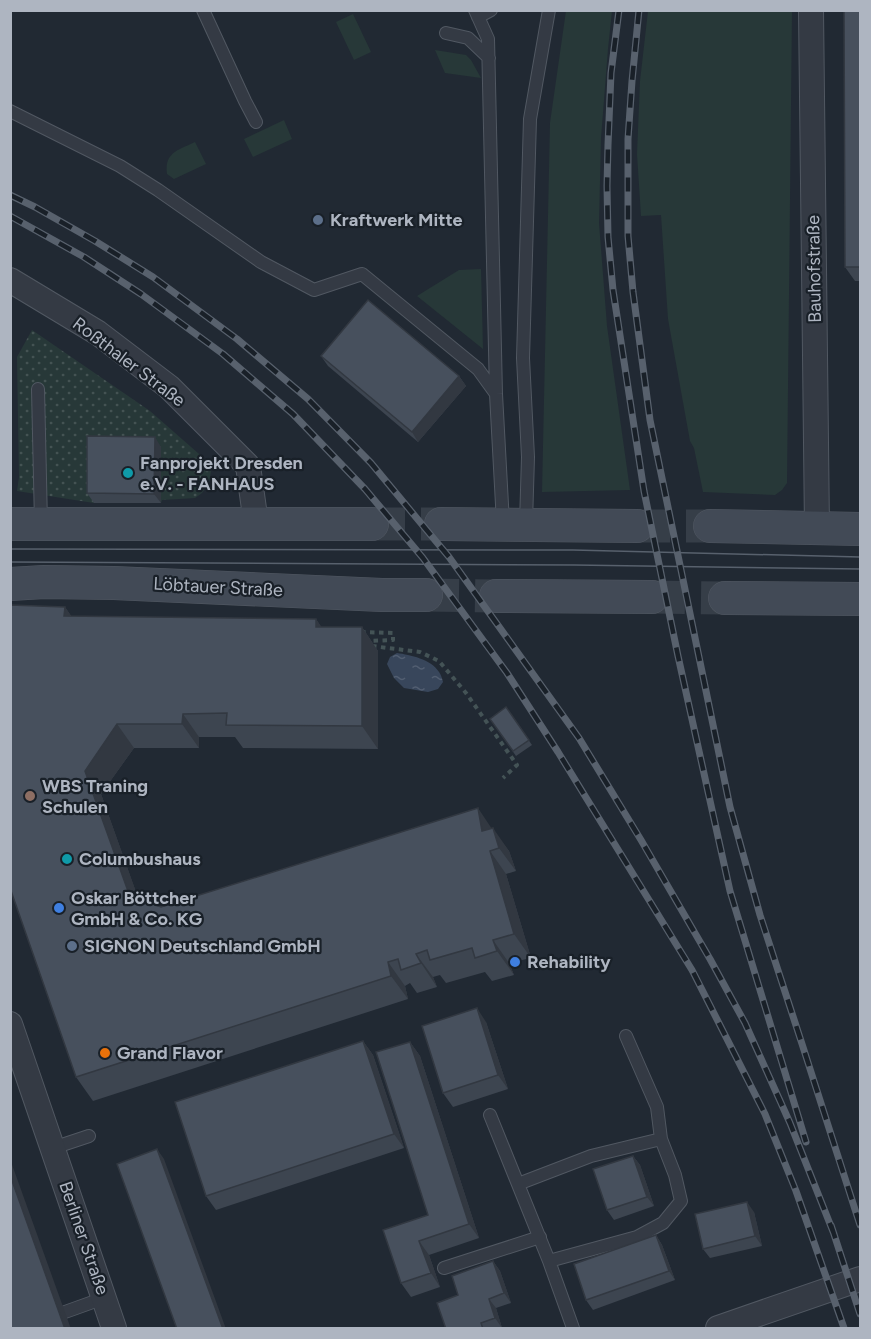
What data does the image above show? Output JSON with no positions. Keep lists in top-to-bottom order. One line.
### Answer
{"streets":{"main road":["Löbtauer Straße"],"street":["Bauhofstraße","Roßthaler Straße","Berliner Straße"]},"places":["Kraftwerk Mitte","Fanprojekt Dresden e.V. - FANHAUS","WBS Traning Schulen","Columbushaus","Oskar Böttcher GmbH & Co. KG","SIGNON Deutschland GmbH","Rehability","Grand Flavor"]}
